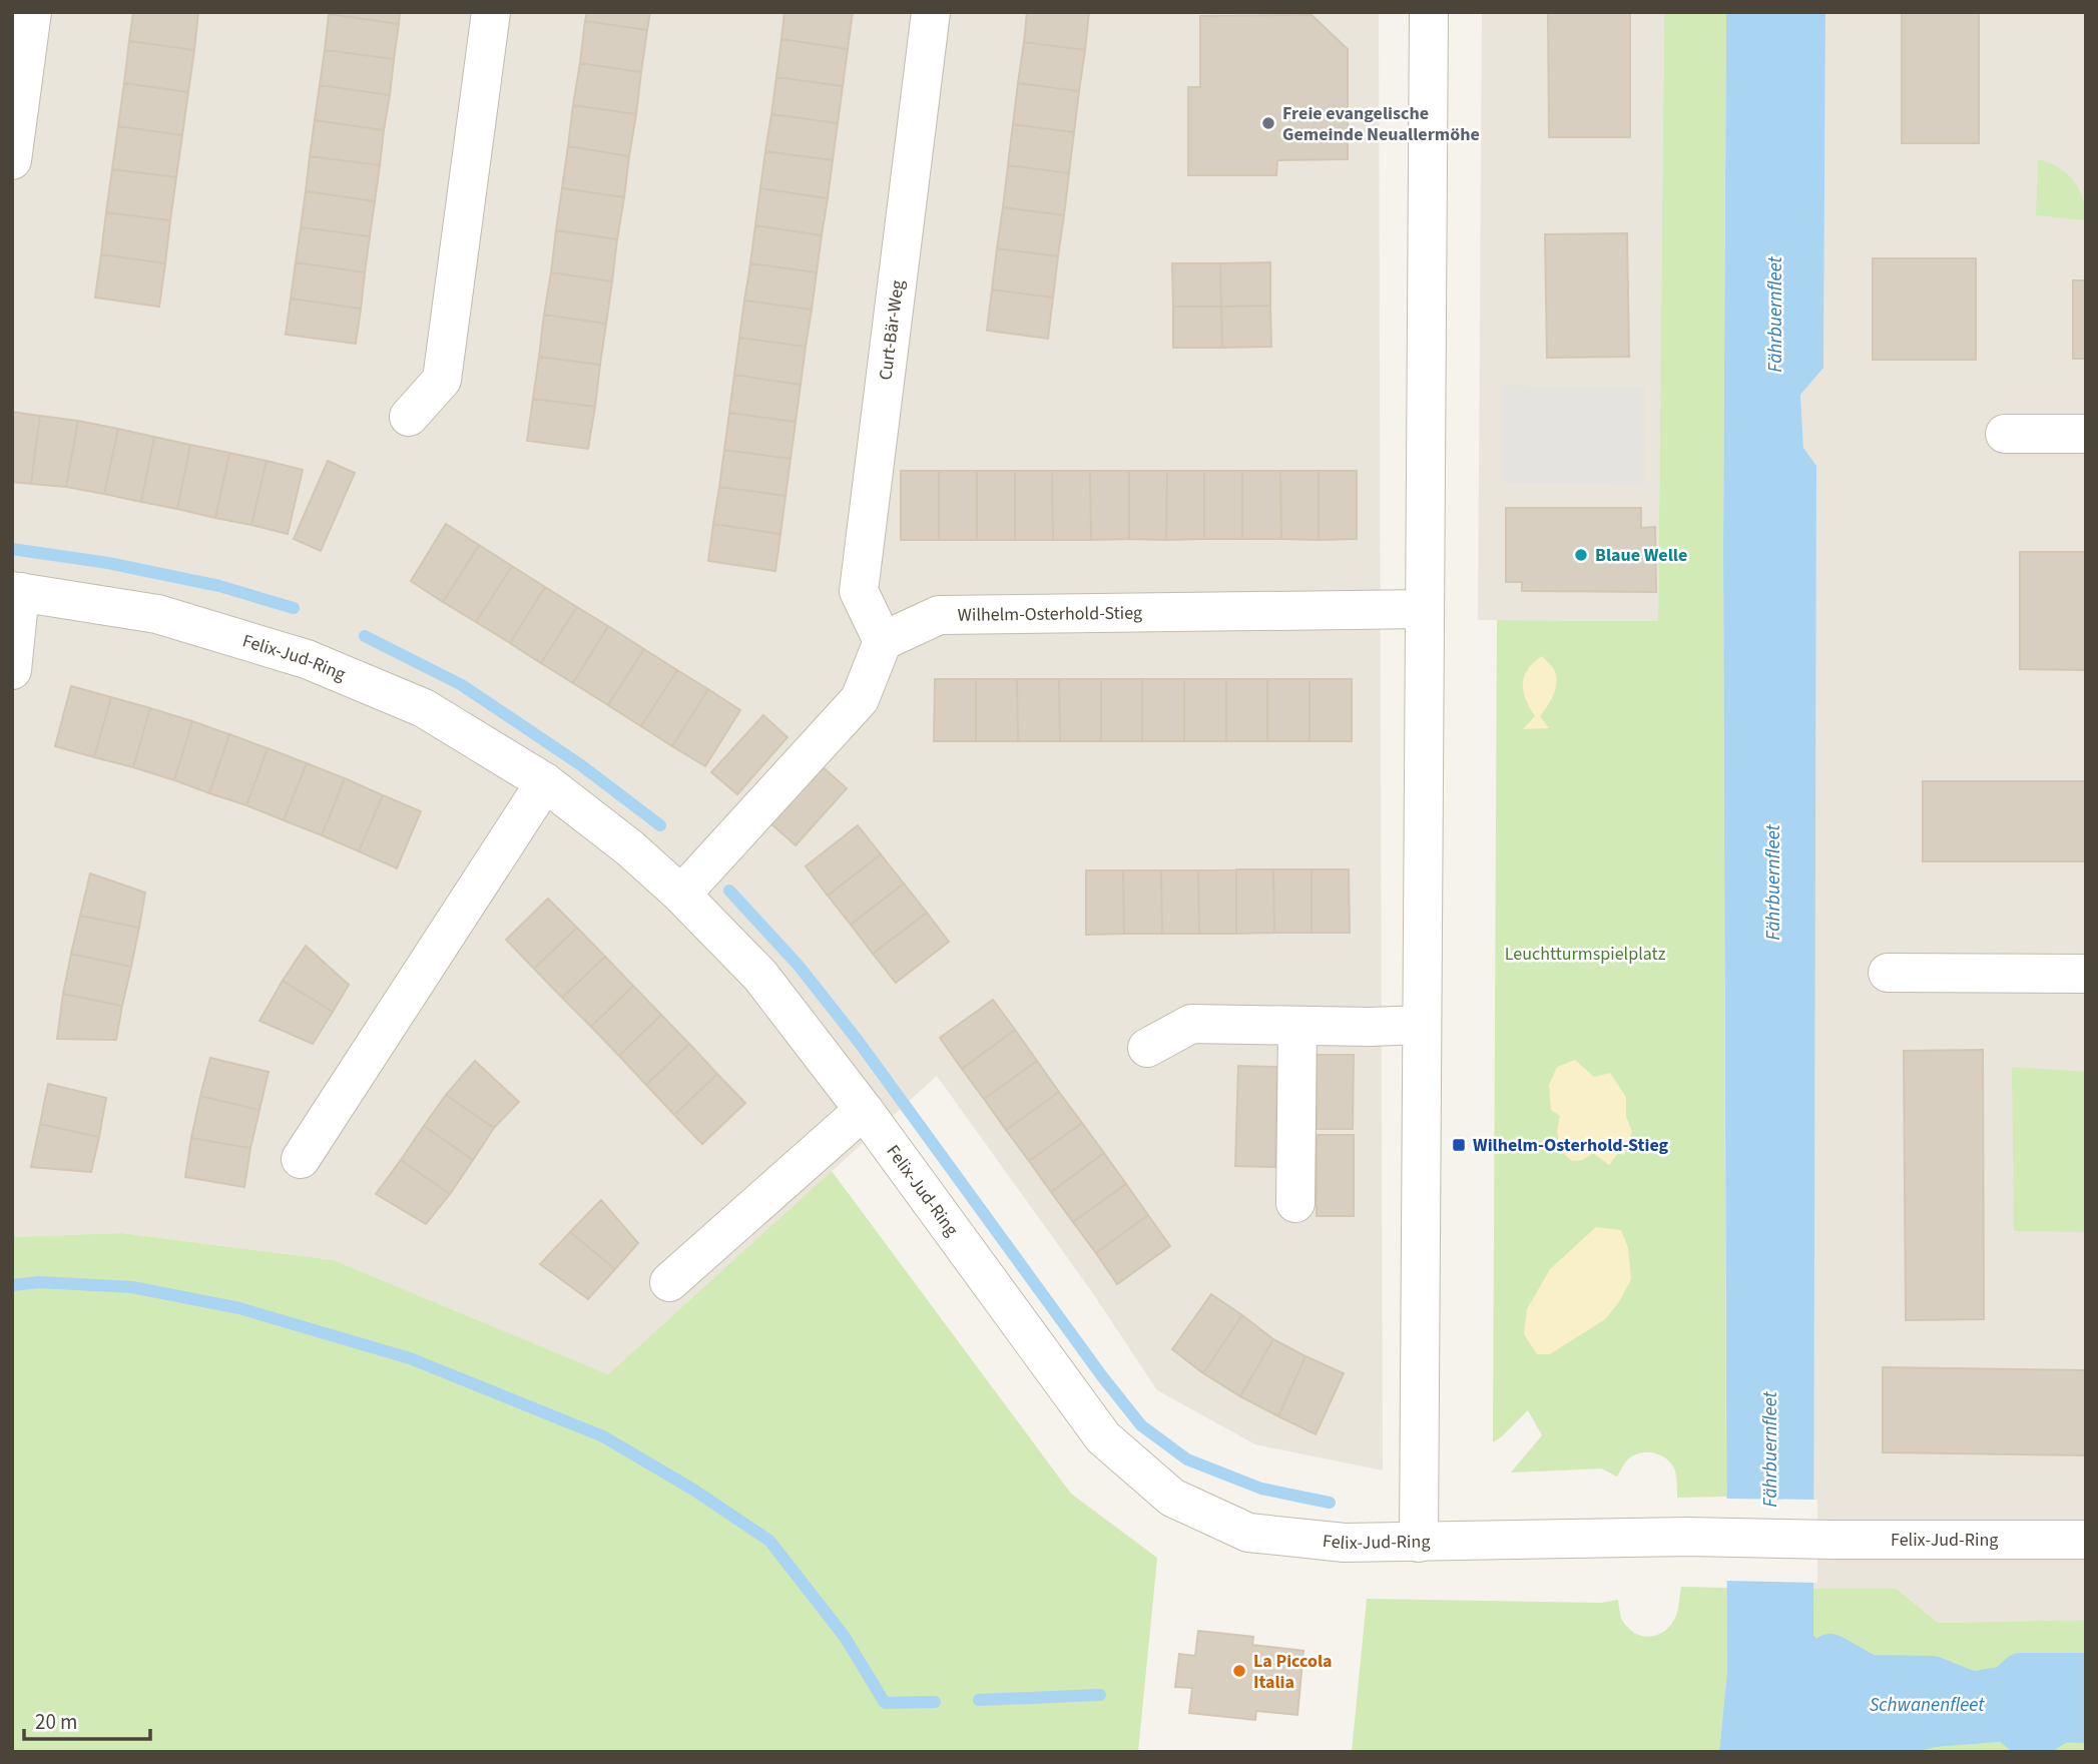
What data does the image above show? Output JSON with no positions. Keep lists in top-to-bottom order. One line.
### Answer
{"streets":{"street":["Curt-Bär-Weg","Wilhelm-Osterhold-Stieg","Felix-Jud-Ring"]},"crossings":[["Curt-Bär-Weg","Wilhelm-Osterhold-Stieg"]],"water":["Fährbuernfleet","Schwanenfleet"],"parks":["Leuchtturmspielplatz"],"places":{"other":["Freie evangelische Gemeinde Neuallermöhe","Blaue Welle","La Piccola Italia"],"transit":["Wilhelm-Osterhold-Stieg"]},"scale_bar":"20 m"}
